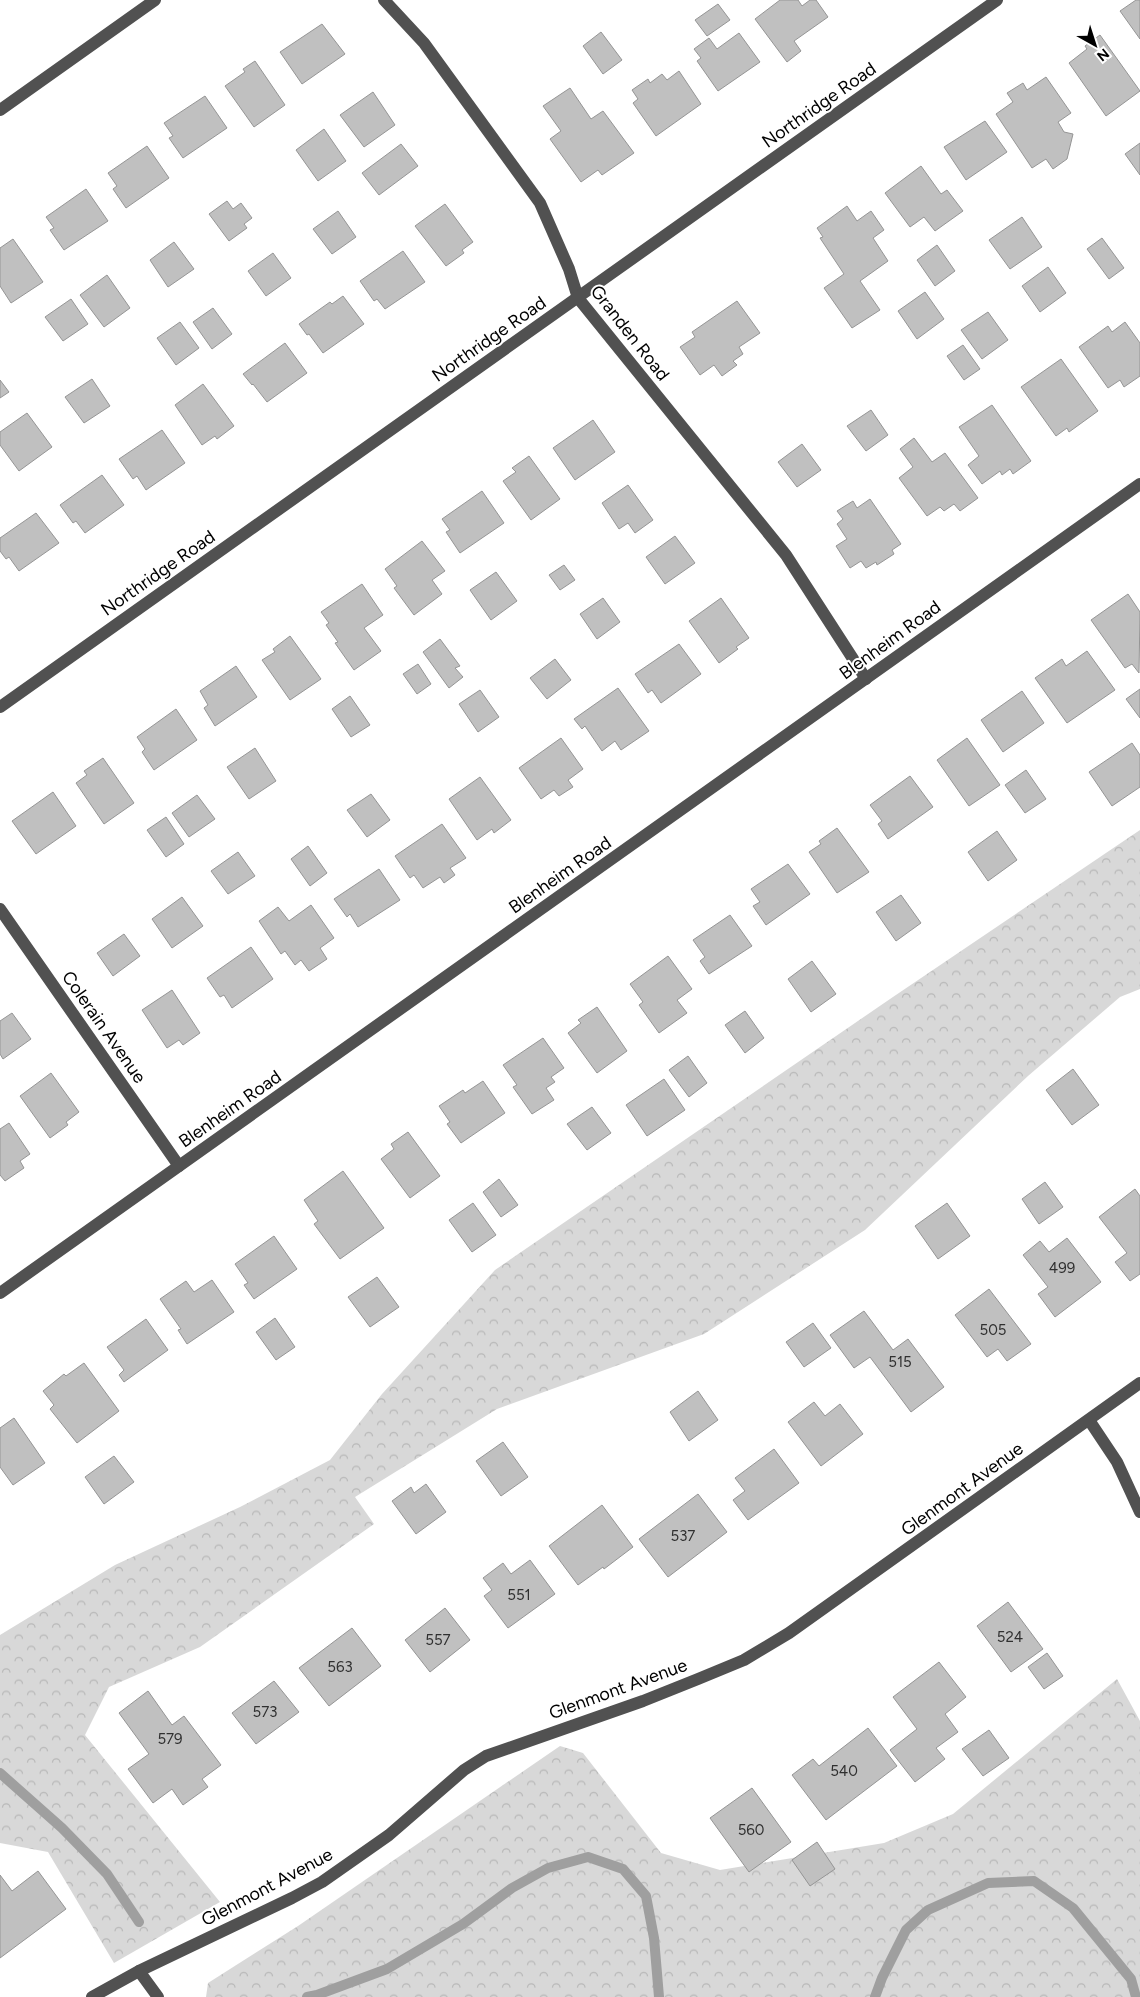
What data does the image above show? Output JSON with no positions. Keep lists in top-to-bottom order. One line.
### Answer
{"streets":{"street":["Northridge Road","Granden Road","Blenheim Road","Colerain Avenue","Glenmont Avenue"]},"crossings":[["Northridge Road","Granden Road"],["Granden Road","Blenheim Road"],["Blenheim Road","Colerain Avenue"]],"house_numbers":["499","505","515","537","551","524","557","563","573","579","540","560"],"north":"bottom right"}
